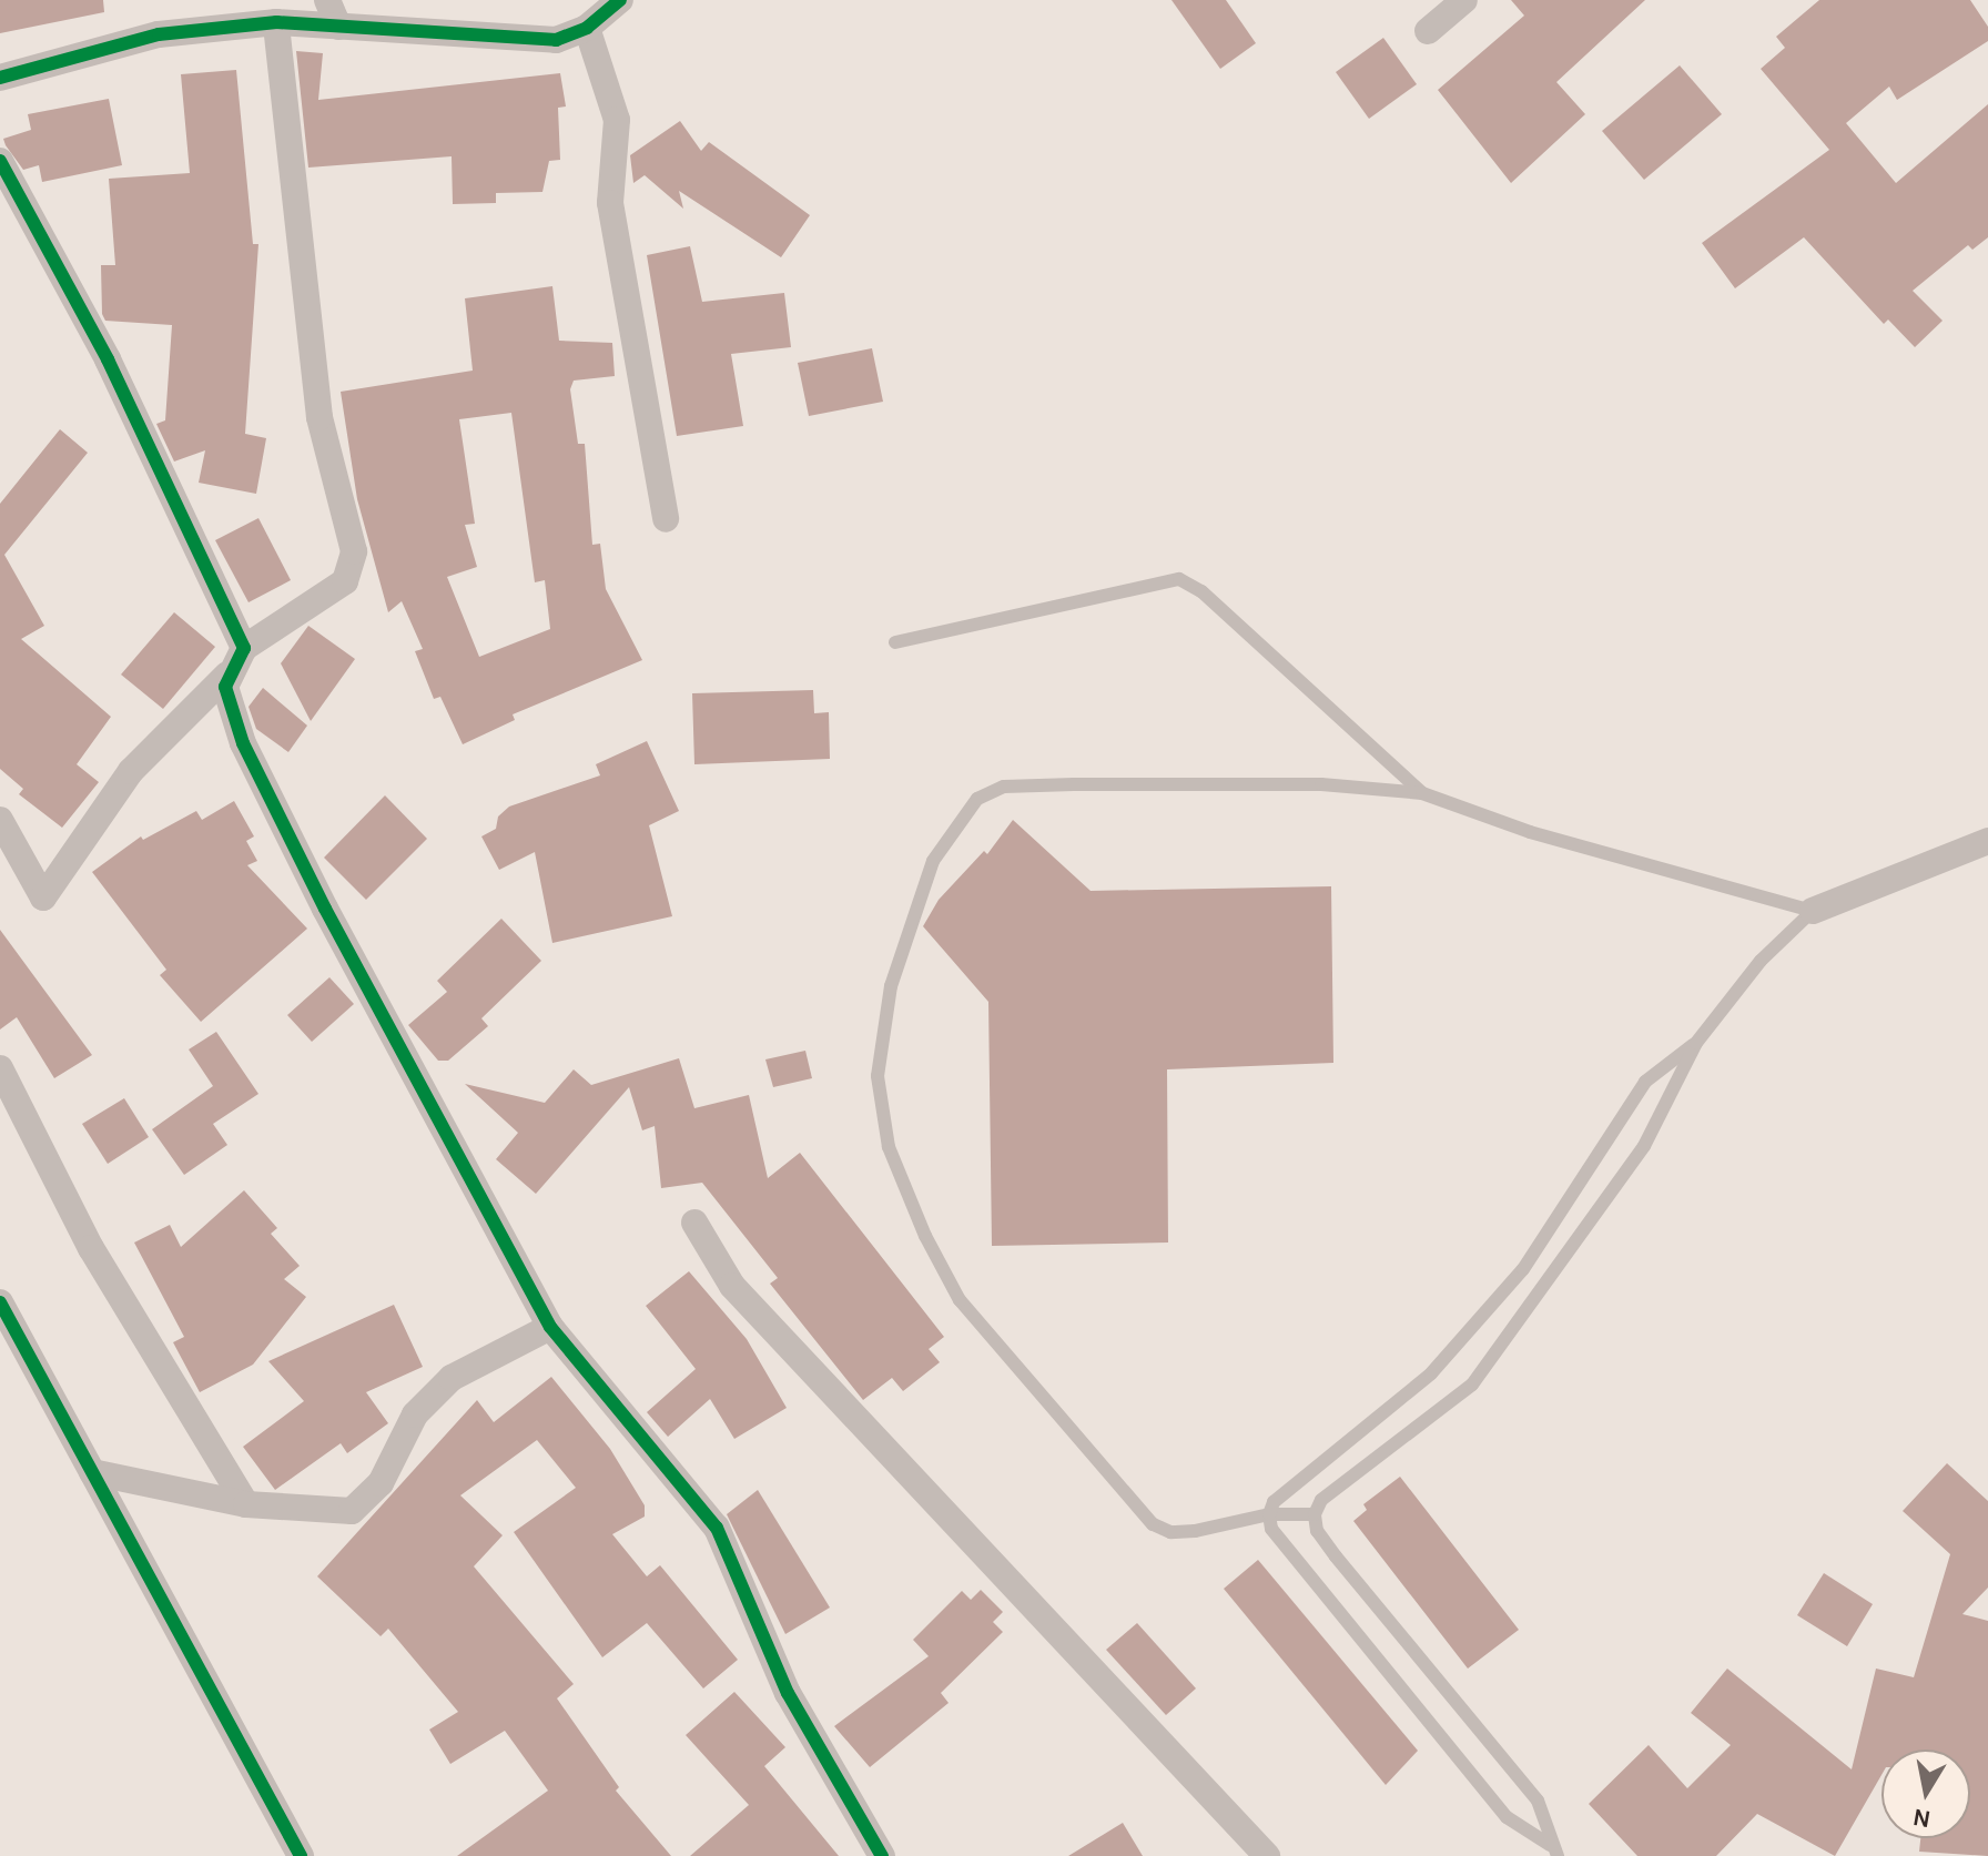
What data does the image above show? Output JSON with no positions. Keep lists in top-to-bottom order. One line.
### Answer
{"north":"bottom"}
